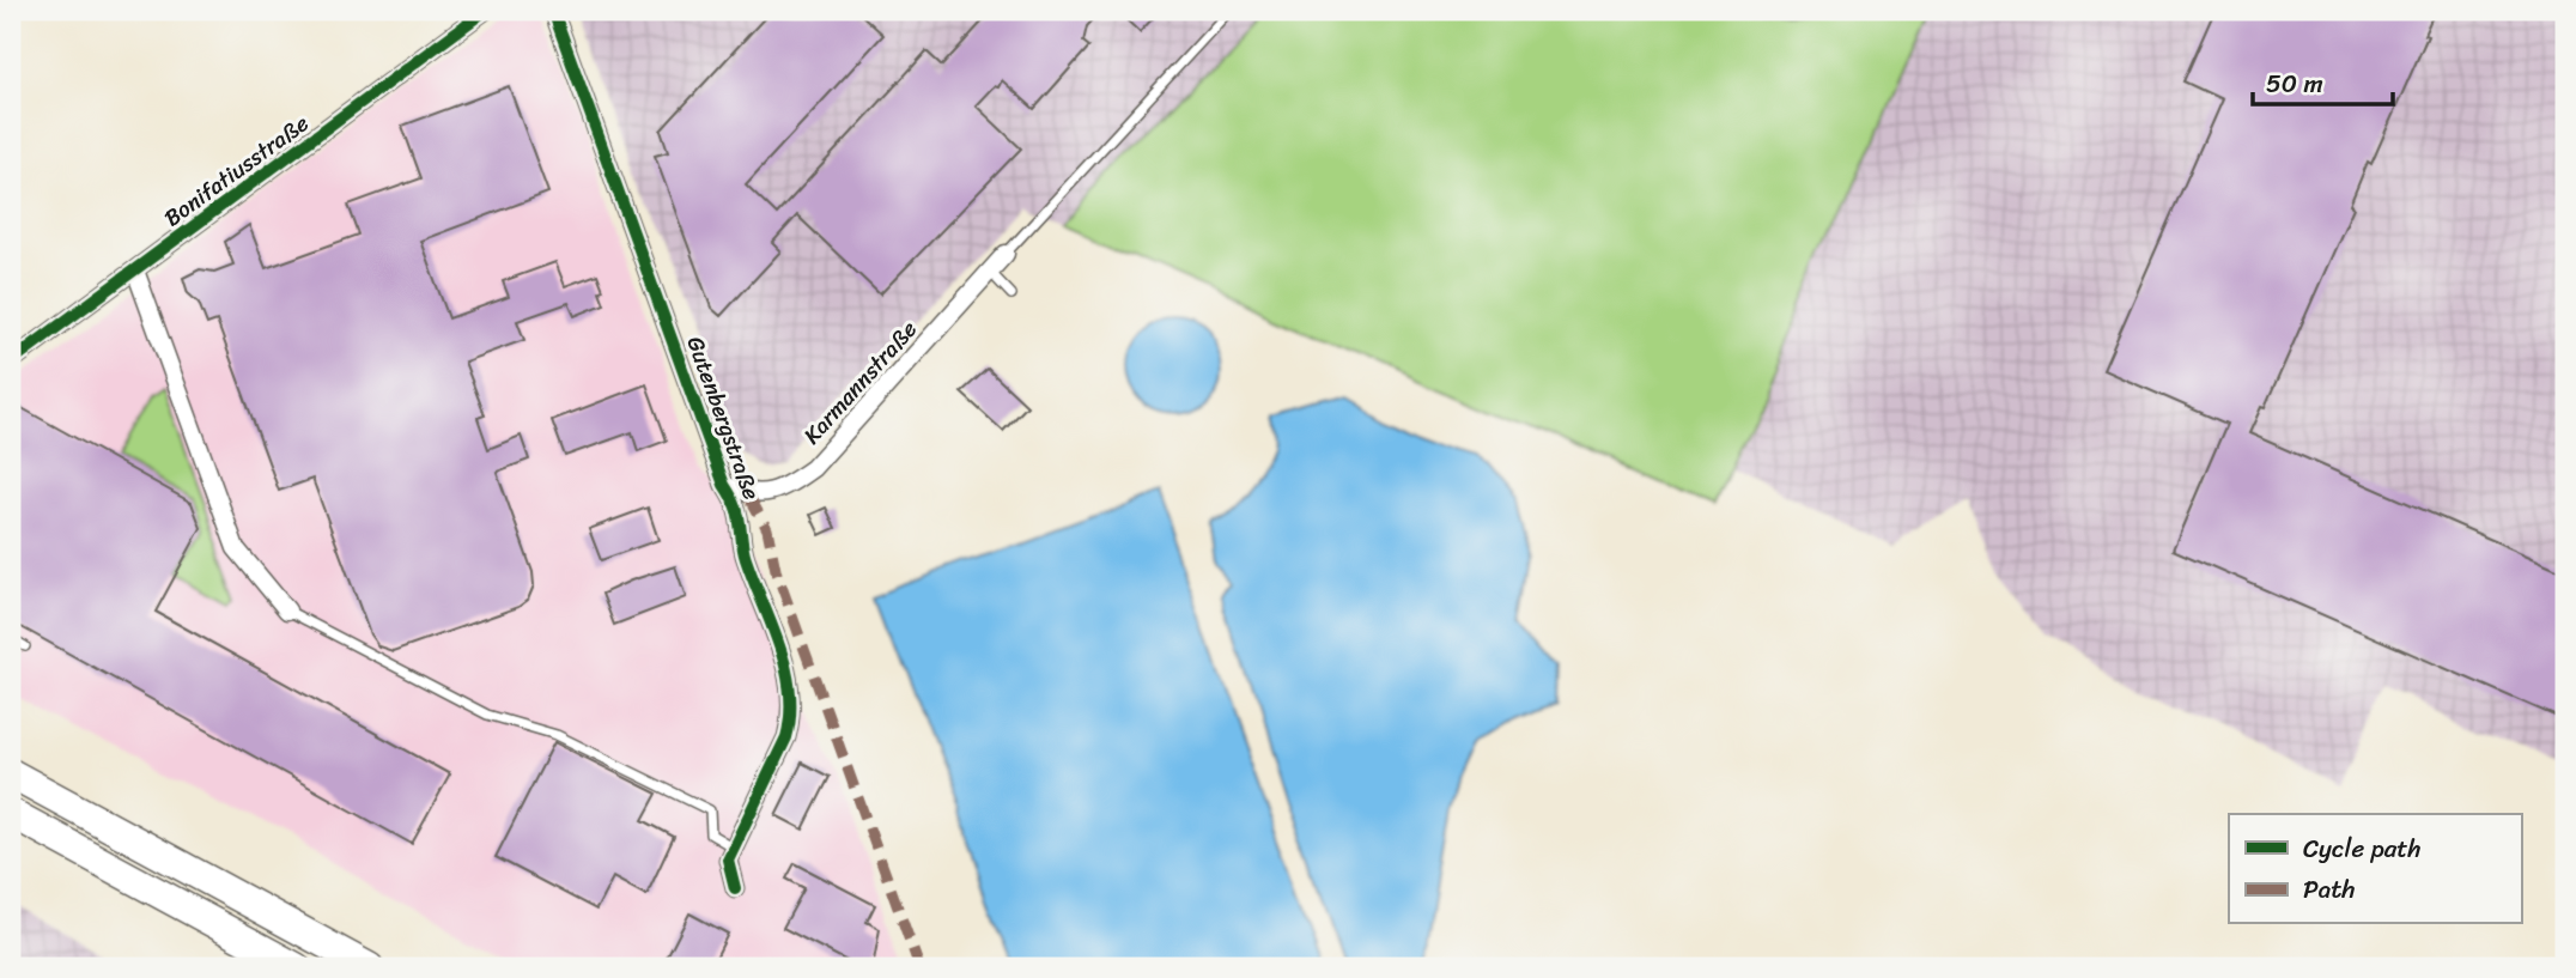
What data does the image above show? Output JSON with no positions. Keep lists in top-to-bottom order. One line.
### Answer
{"streets":{"street":["Bonifatiusstraße","Karmannstraße","Gutenbergstraße"]},"crossings":[["Karmannstraße","Gutenbergstraße"]],"legend":["Cycle path","Path"],"scale_bar":"50 m"}
